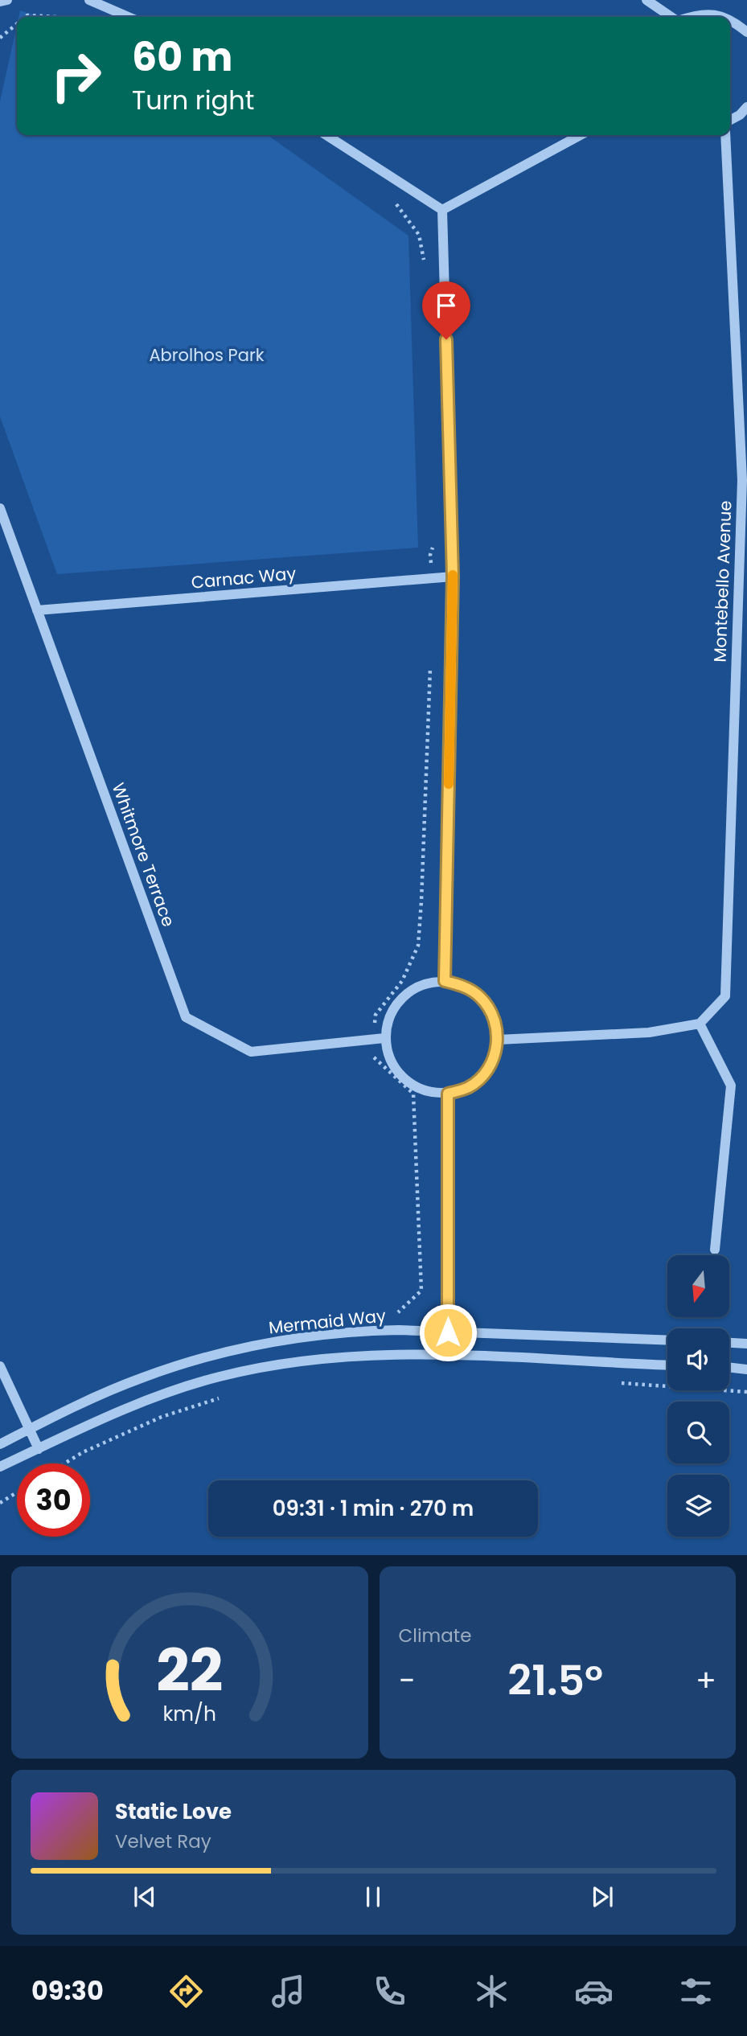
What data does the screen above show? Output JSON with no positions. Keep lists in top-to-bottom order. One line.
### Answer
{"streets":{"street":["Carnac Way","Montebello Avenue","Whitmore Terrace","Mermaid Way"]},"crossings":[["Carnac Way","Whitmore Terrace"]],"parks":["Abrolhos Park"],"north":"bottom","page":{"turn":["60 m","Turn right"],"limit":"30","trip":"09:31 · 1 min · 270 m","tile":"Climate","heat":["−","21.5°","+"],"song":["Static Love","Velvet Ray"],"tabs":"09:30","gauge":["22","km/h"]}}
